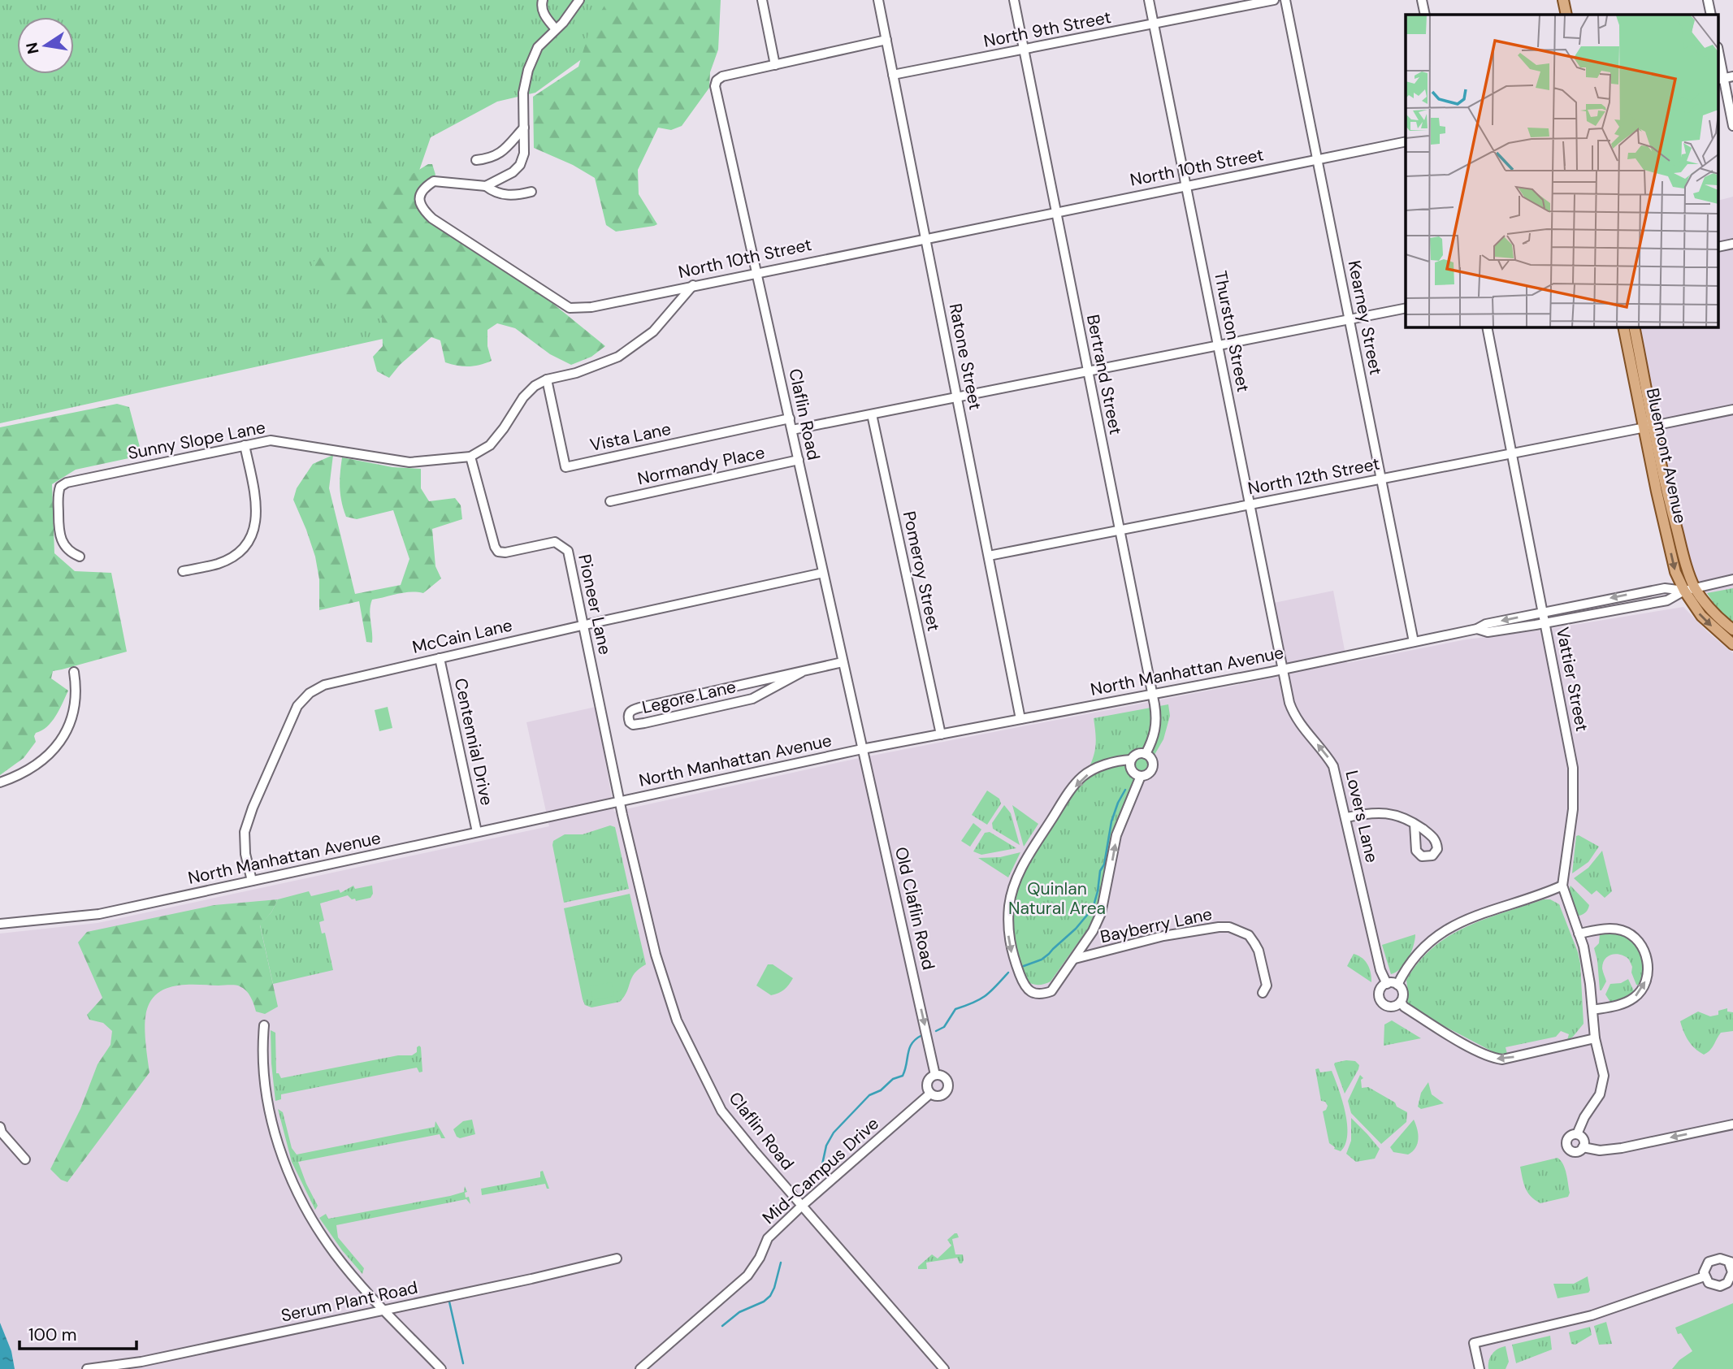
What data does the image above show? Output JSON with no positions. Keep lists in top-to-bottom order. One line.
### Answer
{"streets":{"main road":["Bluemont Avenue"],"street":["North 9th Street","North 10th Street","Kearney Street","Thurston Street","Ratone Street","Bertrand Street","Claflin Road","Vista Lane","Sunny Slope Lane","Normandy Place","North 12th Street","Pomeroy Street","Pioneer Lane","McCain Lane","North Manhattan Avenue","Vattier Street","Legore Lane","Centennial Drive","Lovers Lane","Old Claflin Road","Bayberry Lane","Mid-Campus Drive","Serum Plant Road"]},"crossings":[["North 9th Street","Thurston Street"],["North 9th Street","Ratone Street"],["North 9th Street","Bertrand Street"],["North 10th Street","Kearney Street"],["North 10th Street","Thurston Street"],["North 10th Street","Ratone Street"],["North 10th Street","Bertrand Street"],["North 10th Street","Claflin Road"],["North 10th Street","Sunny Slope Lane"],["Kearney Street","North 12th Street"],["Kearney Street","North Manhattan Avenue"],["Thurston Street","North 12th Street"],["Thurston Street","North Manhattan Avenue"],["Thurston Street","Lovers Lane"],["Ratone Street","North 12th Street"],["Ratone Street","North Manhattan Avenue"],["Bertrand Street","North 12th Street"],["Bertrand Street","North Manhattan Avenue"],["Claflin Road","Vista Lane"],["Claflin Road","Normandy Place"],["Claflin Road","Pioneer Lane"],["Claflin Road","McCain Lane"],["Claflin Road","North Manhattan Avenue"],["Claflin Road","Legore Lane"],["Claflin Road","Old Claflin Road"],["Claflin Road","Mid-Campus Drive"],["Vista Lane","Sunny Slope Lane"],["Sunny Slope Lane","Pioneer Lane"],["Bluemont Avenue","North 12th Street"],["Bluemont Avenue","North Manhattan Avenue"],["North 12th Street","Vattier Street"],["Pomeroy Street","North Manhattan Avenue"],["Pioneer Lane","McCain Lane"],["Pioneer Lane","North Manhattan Avenue"],["McCain Lane","North Manhattan Avenue"],["McCain Lane","Centennial Drive"],["North Manhattan Avenue","Vattier Street"],["North Manhattan Avenue","Centennial Drive"],["North Manhattan Avenue","Lovers Lane"],["North Manhattan Avenue","Old Claflin Road"],["Old Claflin Road","Mid-Campus Drive"]],"one_way":["Lovers Lane","Old Claflin Road"],"parks":["Quinlan Natural Area"],"scale_bar":"100 m","north":"left"}
